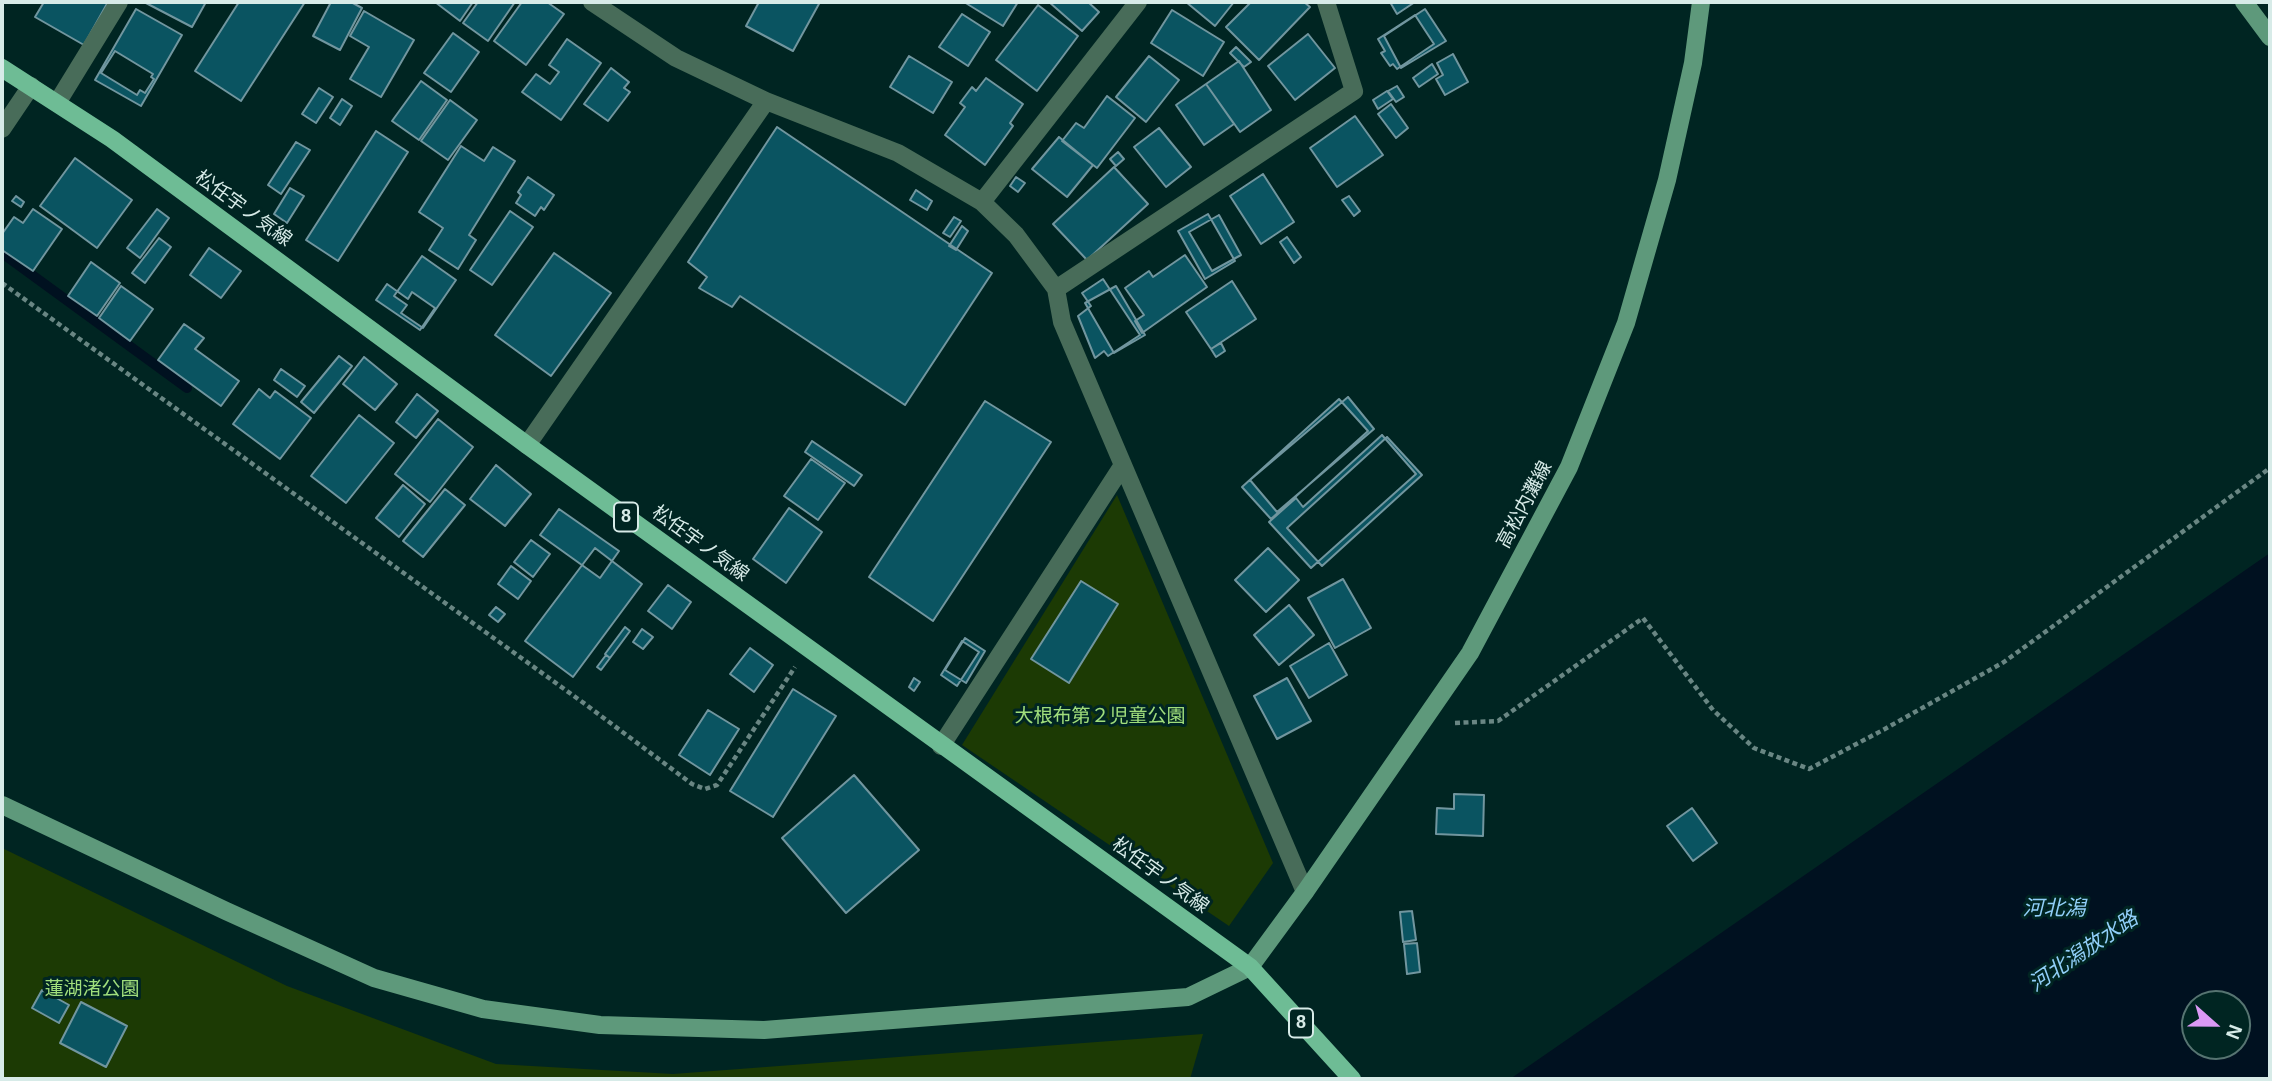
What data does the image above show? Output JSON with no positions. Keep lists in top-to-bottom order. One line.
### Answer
{"streets":{"main road":["松任宇ノ気線","8"],"street":["高松内灘線"]},"crossings":[["松任宇ノ気線","高松内灘線"]],"water":["河北潟","河北潟放水路"],"parks":["大根布第２児童公園","蓮湖渚公園"],"north":"right"}
